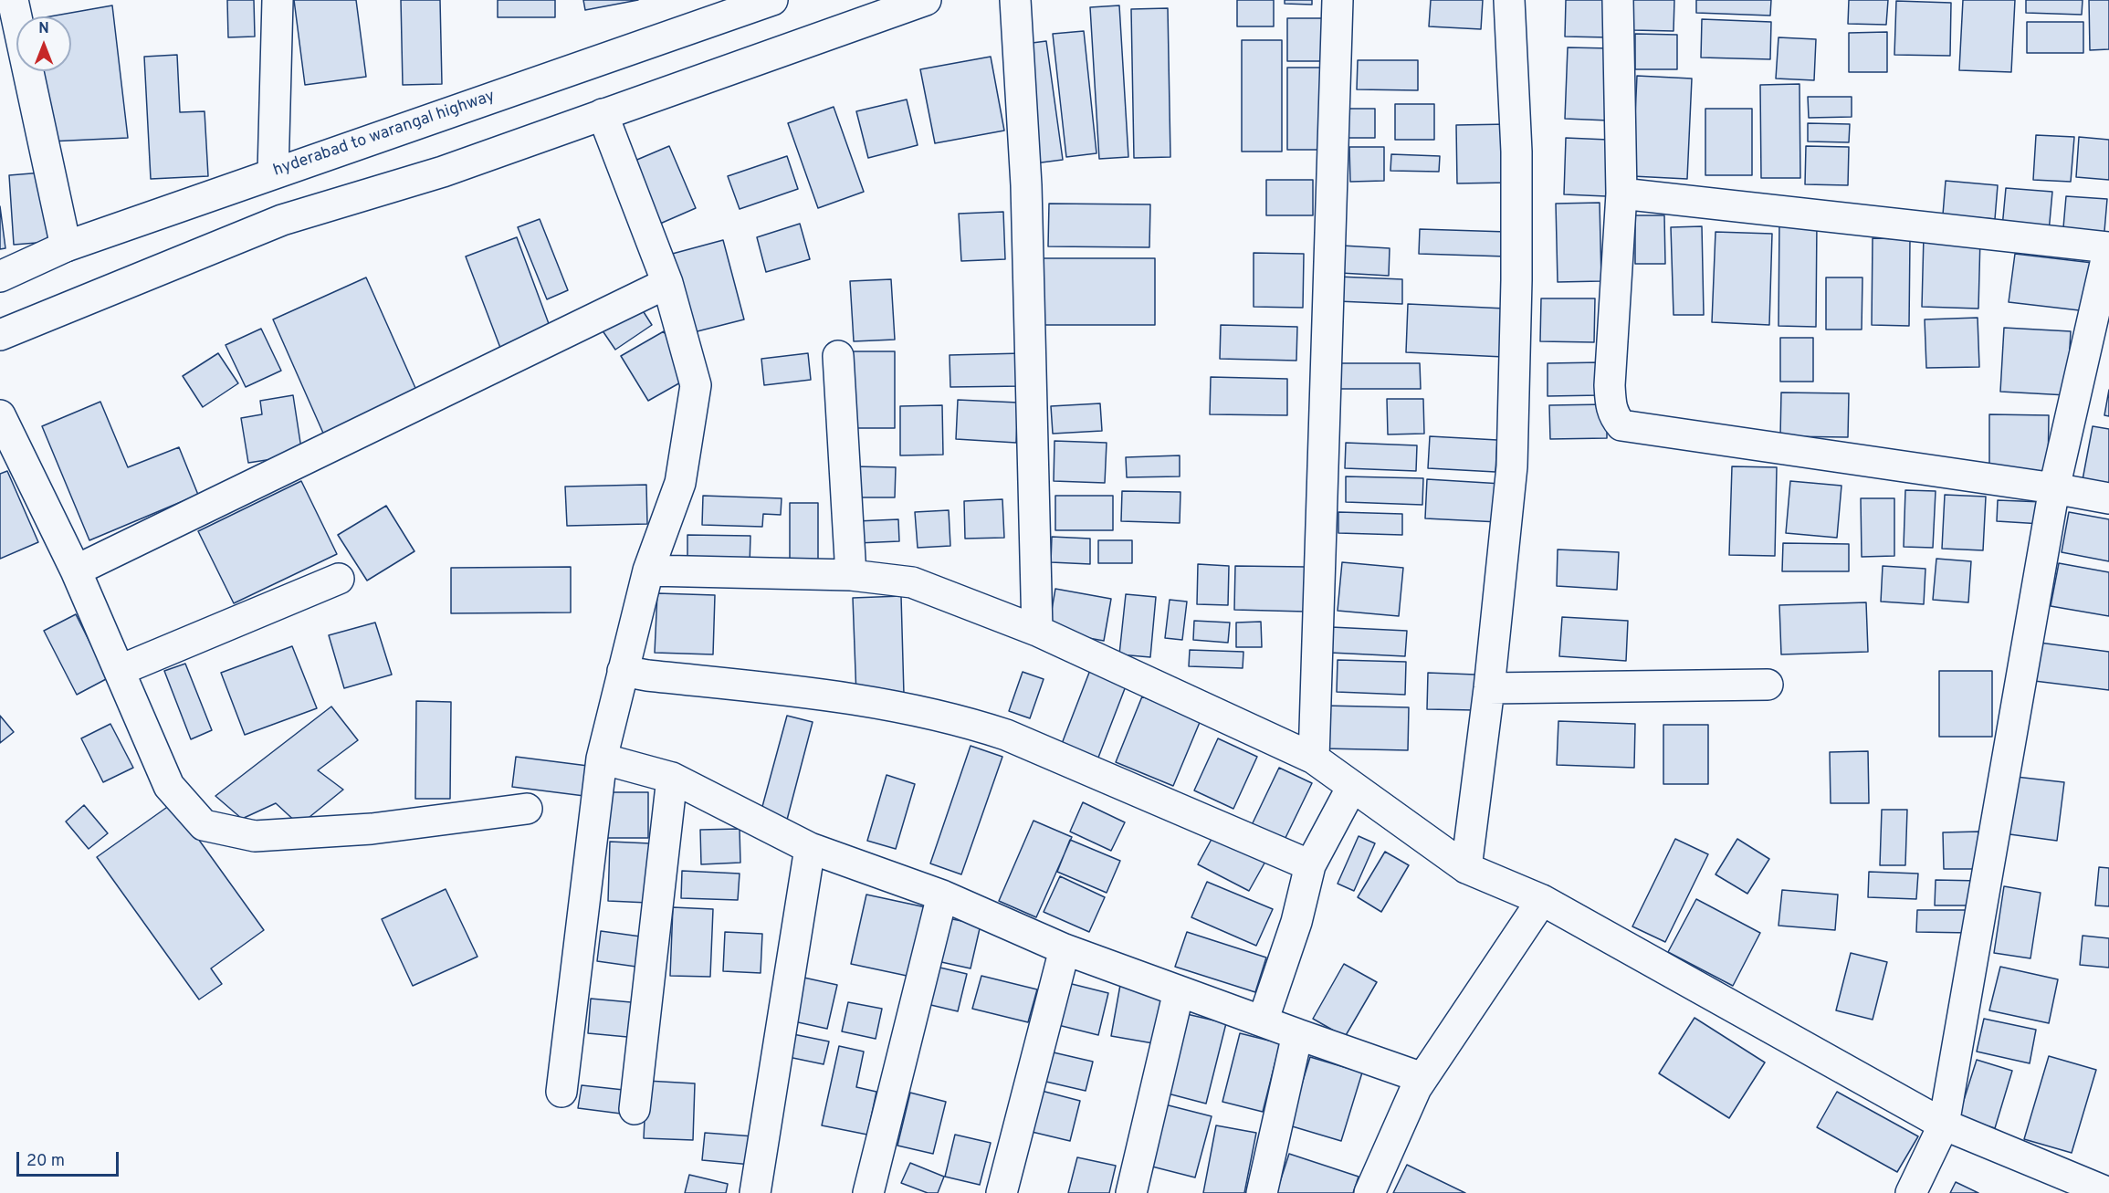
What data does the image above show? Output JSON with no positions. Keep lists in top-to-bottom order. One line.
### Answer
{"streets":{"street":["hyderabad to warangal highway"]},"scale_bar":"20 m","north":"top"}
